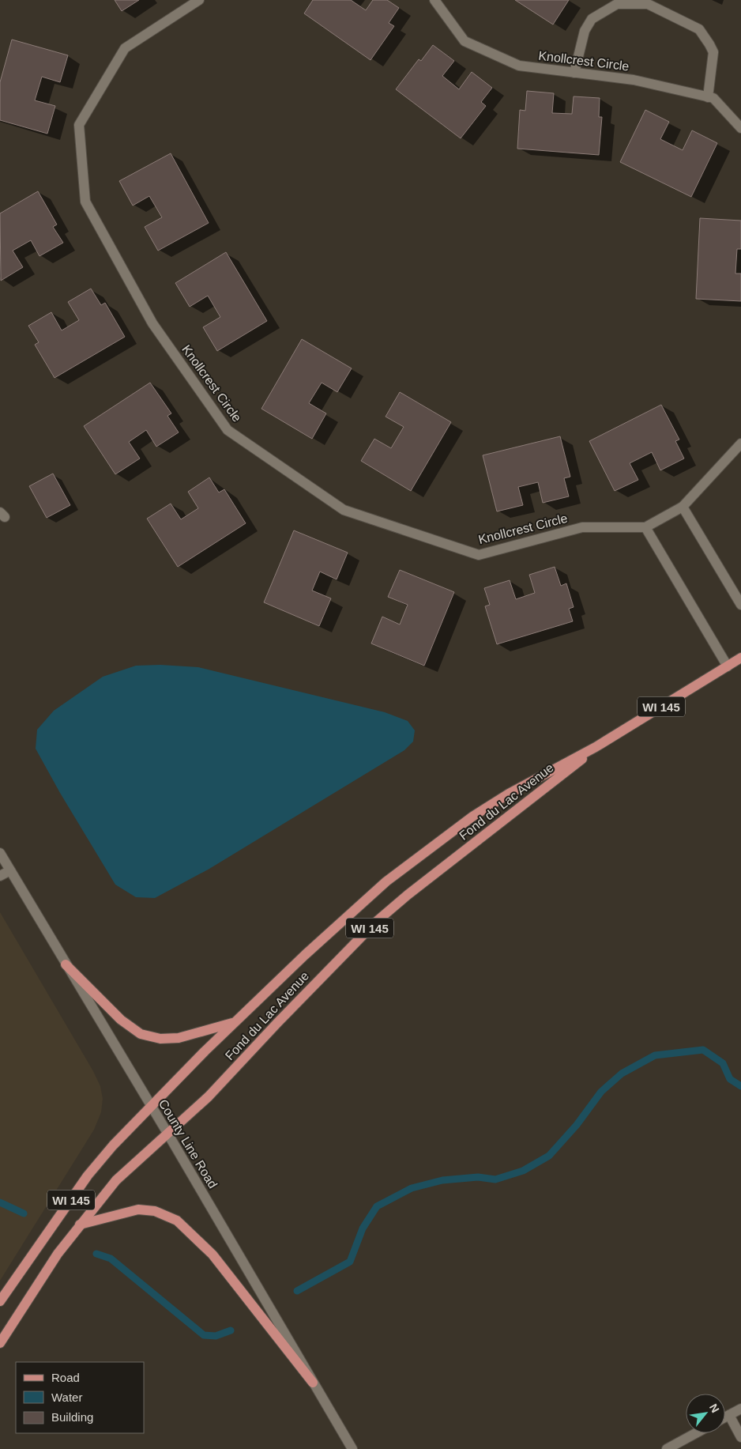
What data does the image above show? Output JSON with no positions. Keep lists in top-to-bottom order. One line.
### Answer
{"streets":{"main road":["WI 145","Fond du Lac Avenue"],"street":["Knollcrest Circle","County Line Road"]},"crossings":[["Fond du Lac Avenue","County Line Road"]],"legend":["Road","Water","Building"],"north":"top right"}
